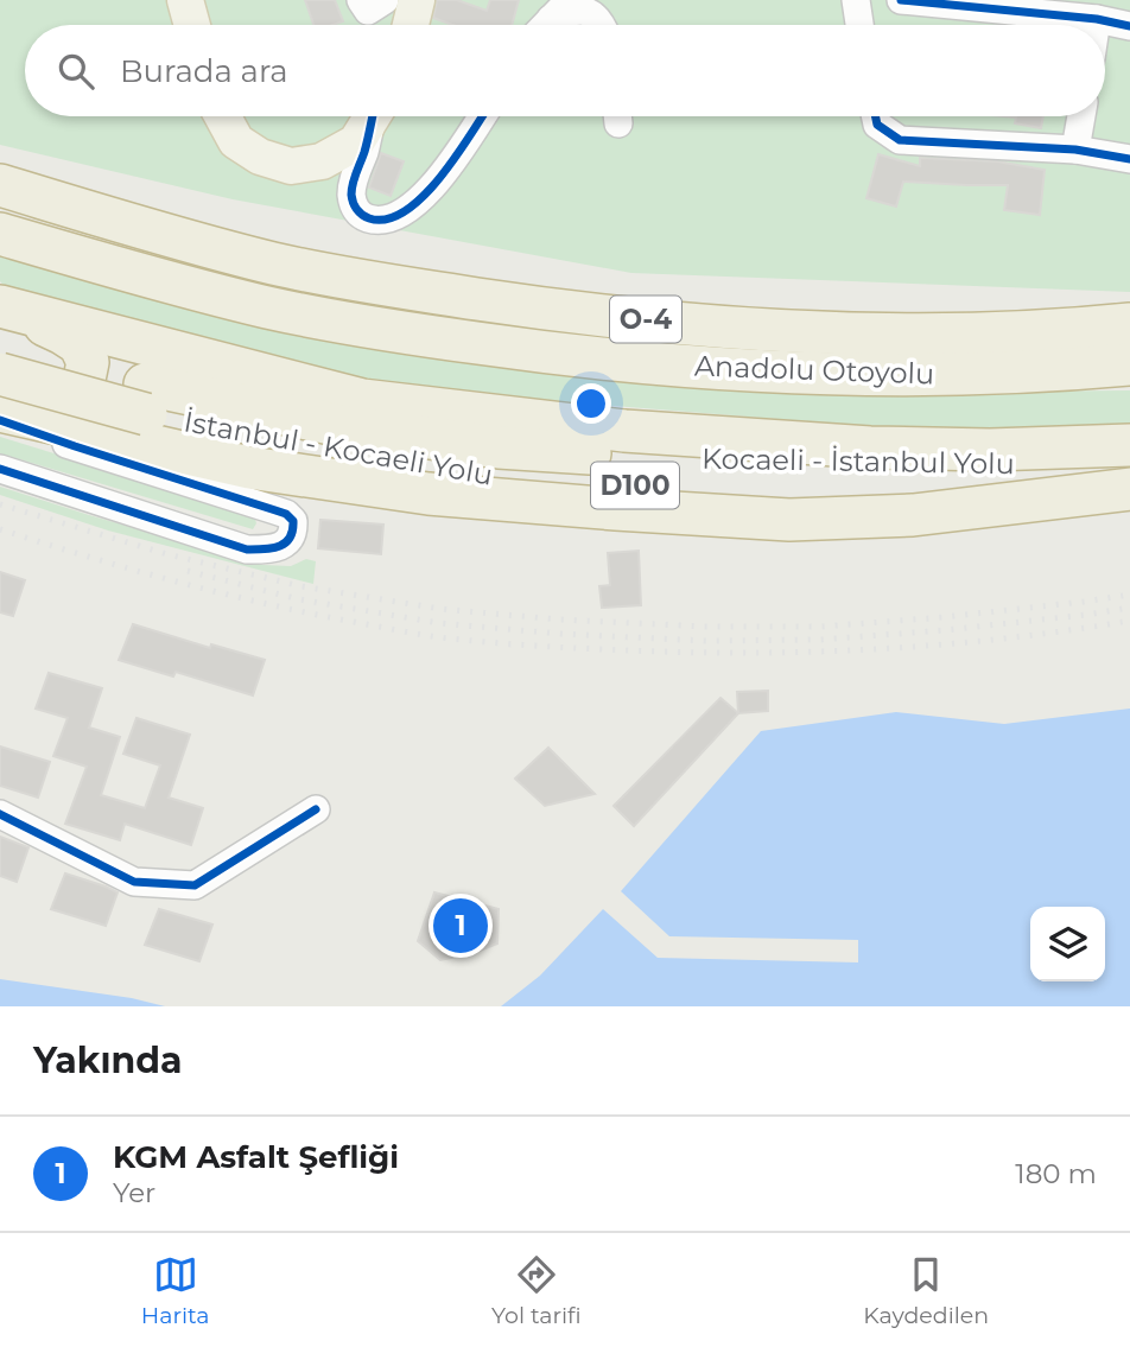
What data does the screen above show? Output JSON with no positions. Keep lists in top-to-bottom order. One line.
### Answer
{"streets":{"highway":["O-4","Anadolu Otoyolu","İstanbul - Kocaeli Yolu","Kocaeli - İstanbul Yolu","D100"]},"crossings":[["İstanbul - Kocaeli Yolu","Kocaeli - İstanbul Yolu"]],"page":{"search":"Burada ara","pins":"1","heading":"Yakında","list":[{"mark":"1","name":"KGM Asfalt Şefliği","note":"Yer","value":"180 m"}],"nav":["Harita","Yol tarifi","Kaydedilen"]}}
